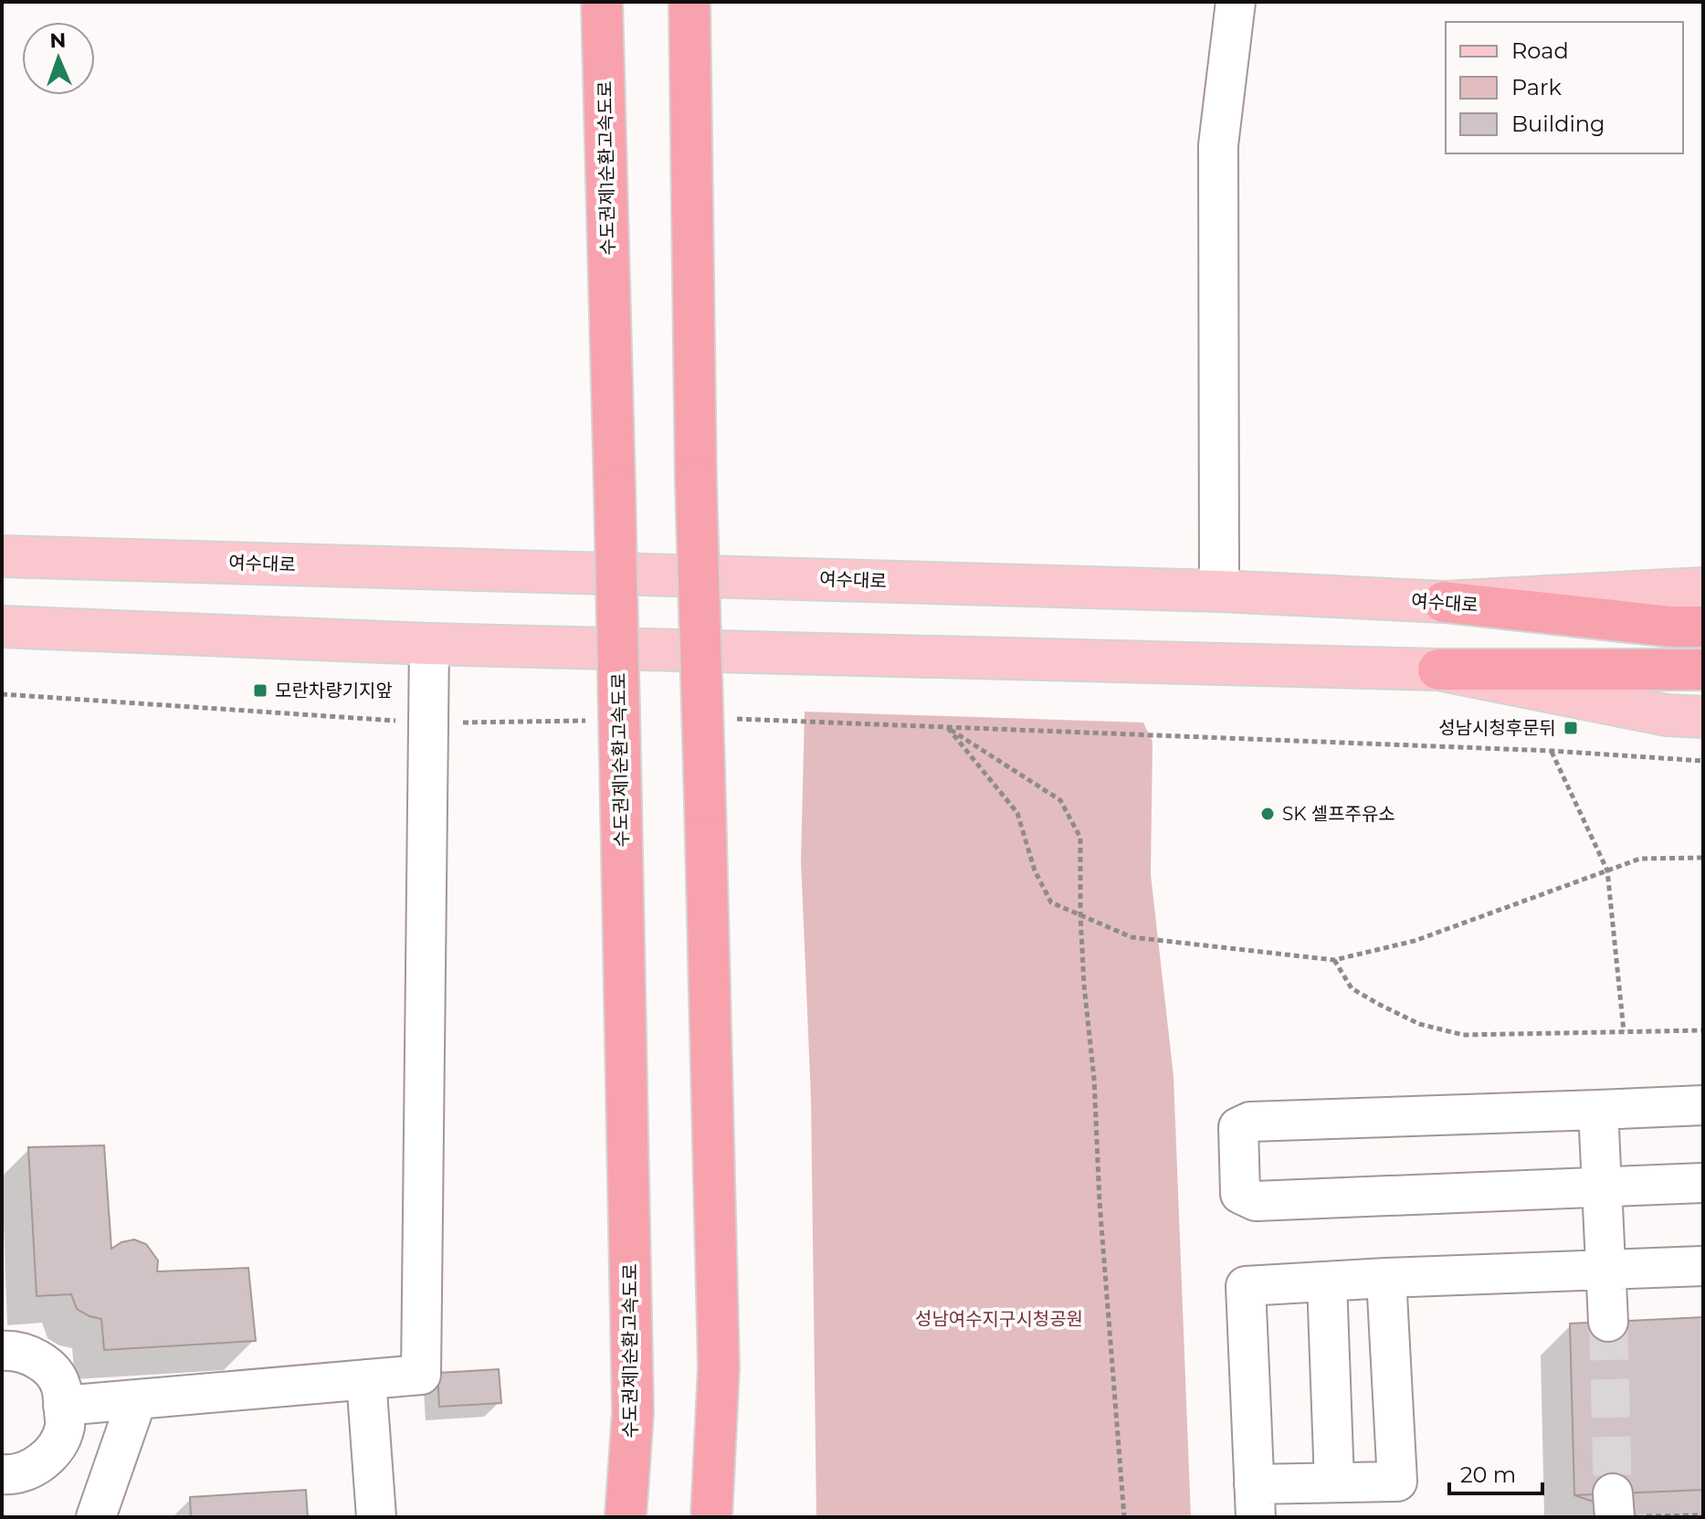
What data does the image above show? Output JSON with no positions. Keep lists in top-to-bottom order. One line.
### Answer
{"streets":{"highway":["수도권제1순환고속도로","여수대로"]},"parks":["성남여수지구시청공원"],"places":{"transit":["모란차량기지앞","성남시청후문뒤"],"other":["SK 셀프주유소"]},"legend":["Road","Park","Building"],"scale_bar":"20 m","north":"top"}
